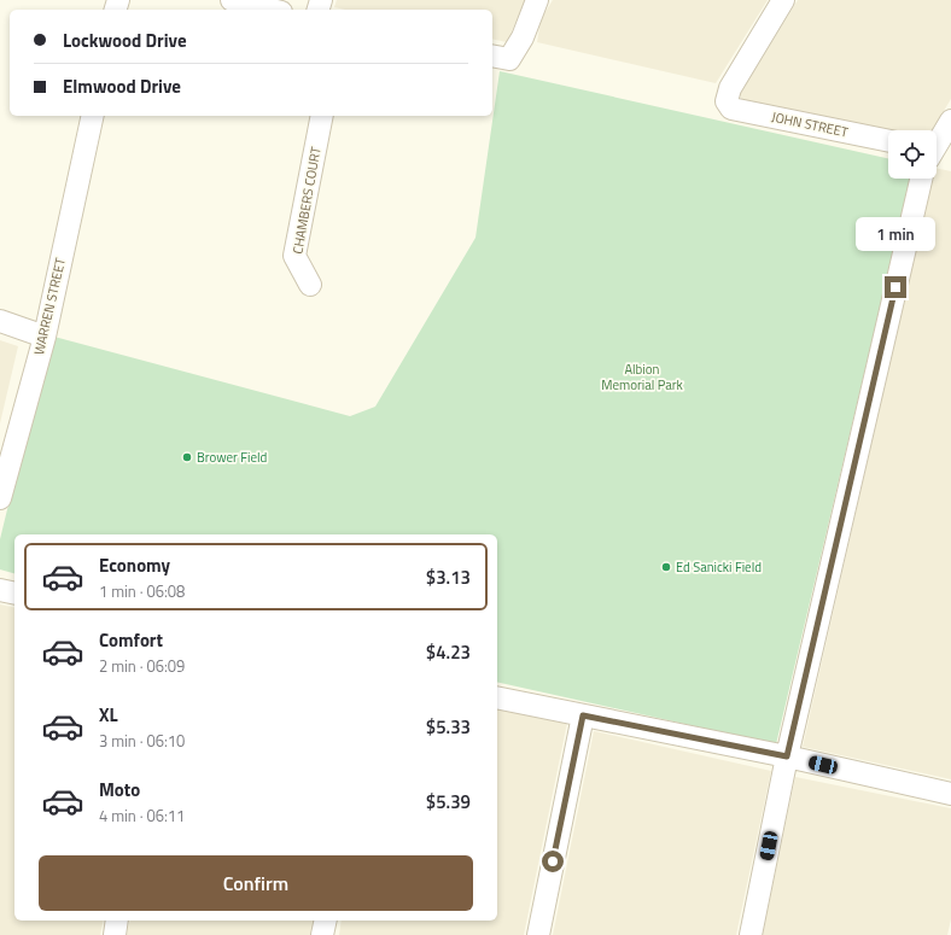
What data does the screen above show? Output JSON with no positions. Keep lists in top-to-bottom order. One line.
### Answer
{"streets":{"street":["JOHN STREET","CHAMBERS COURT","WARREN STREET"]},"parks":["Albion Memorial Park"],"places":["Brower Field","Ed Sanicki Field"],"page":{"banner":["Lockwood Drive","Elmwood Drive"],"bubble":"1 min","list":[{"name":"Economy","note":"1 min · 06:08","value":"$3.13"},{"name":"Comfort","note":"2 min · 06:09","value":"$4.23"},{"name":"XL","note":"3 min · 06:10","value":"$5.33"},{"name":"Moto","note":"4 min · 06:11","value":"$5.39"}],"buttons":"Confirm"}}
